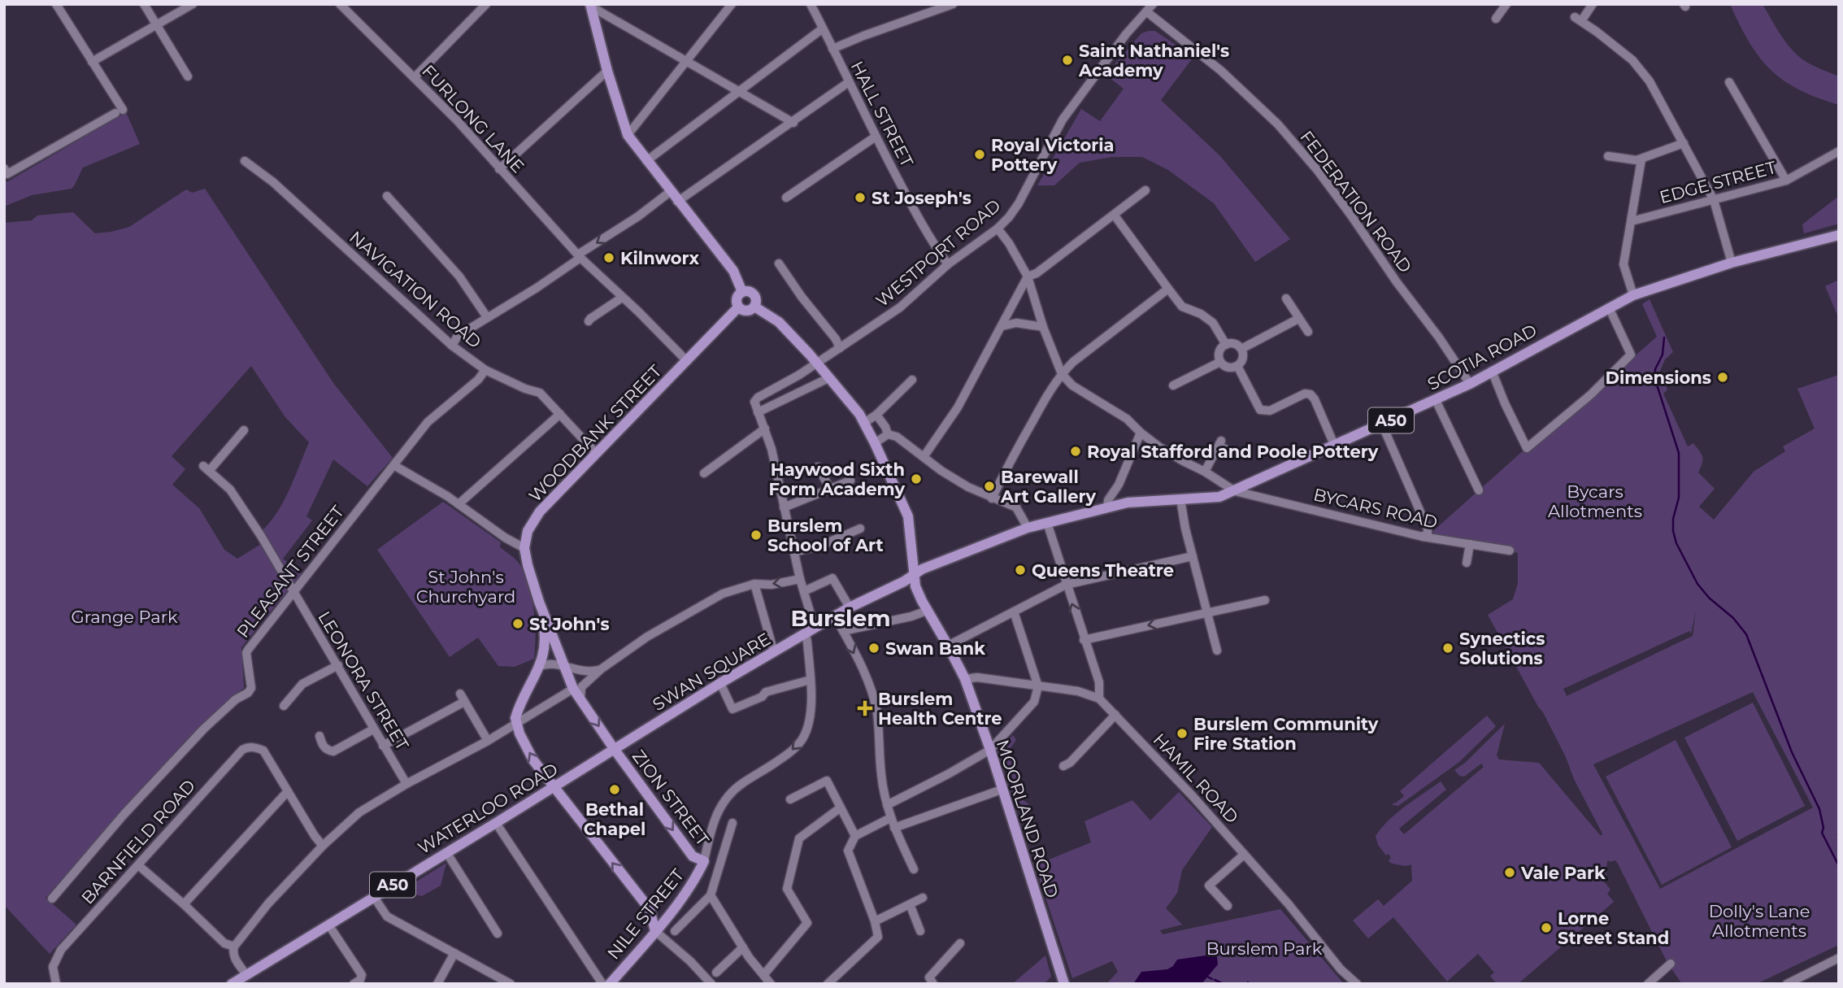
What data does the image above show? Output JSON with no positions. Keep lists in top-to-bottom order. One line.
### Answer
{"streets":{"main road":["SCOTIA ROAD","A50","WOODBANK STREET","SWAN SQUARE","ZION STREET","WATERLOO ROAD","MOORLAND ROAD","NILE STREET"],"street":["HALL STREET","FURLONG LANE","EDGE STREET","FEDERATION ROAD","WESTPORT ROAD","NAVIGATION ROAD","BYCARS ROAD","PLEASANT STREET","LEONORA STREET","HAMIL ROAD","BARNFIELD ROAD"]},"crossings":[["HALL STREET","WESTPORT ROAD"],["FURLONG LANE","WOODBANK STREET"],["FEDERATION ROAD","WESTPORT ROAD"],["FEDERATION ROAD","SCOTIA ROAD"],["WESTPORT ROAD","MOORLAND ROAD"],["NAVIGATION ROAD","WOODBANK STREET"],["NAVIGATION ROAD","PLEASANT STREET"],["SCOTIA ROAD","A50"],["SCOTIA ROAD","BYCARS ROAD"],["A50","SWAN SQUARE"],["A50","MOORLAND ROAD"],["WOODBANK STREET","MOORLAND ROAD"],["PLEASANT STREET","LEONORA STREET"],["SWAN SQUARE","ZION STREET"],["SWAN SQUARE","WATERLOO ROAD"],["SWAN SQUARE","MOORLAND ROAD"],["SWAN SQUARE","NILE STREET"],["HAMIL ROAD","MOORLAND ROAD"],["ZION STREET","WATERLOO ROAD"],["ZION STREET","NILE STREET"]],"one_way":["NILE STREET"],"districts":["Burslem"],"parks":["Bycars Allotments","St John's Churchyard","Grange Park","Dolly's Lane Allotments","Burslem Park"],"places":{"other":["Saint Nathaniel's Academy","Royal Victoria Pottery","St Joseph's","Kilnworx","Dimensions","Royal Stafford and Poole Pottery","Haywood Sixth Form Academy","Barewall Art Gallery","Burslem School of Art","Queens Theatre","St John's","Swan Bank","Synectics Solutions","Burslem Community Fire Station","Bethal Chapel","Vale Park","Lorne Street Stand"],"health":["Burslem Health Centre"]}}
